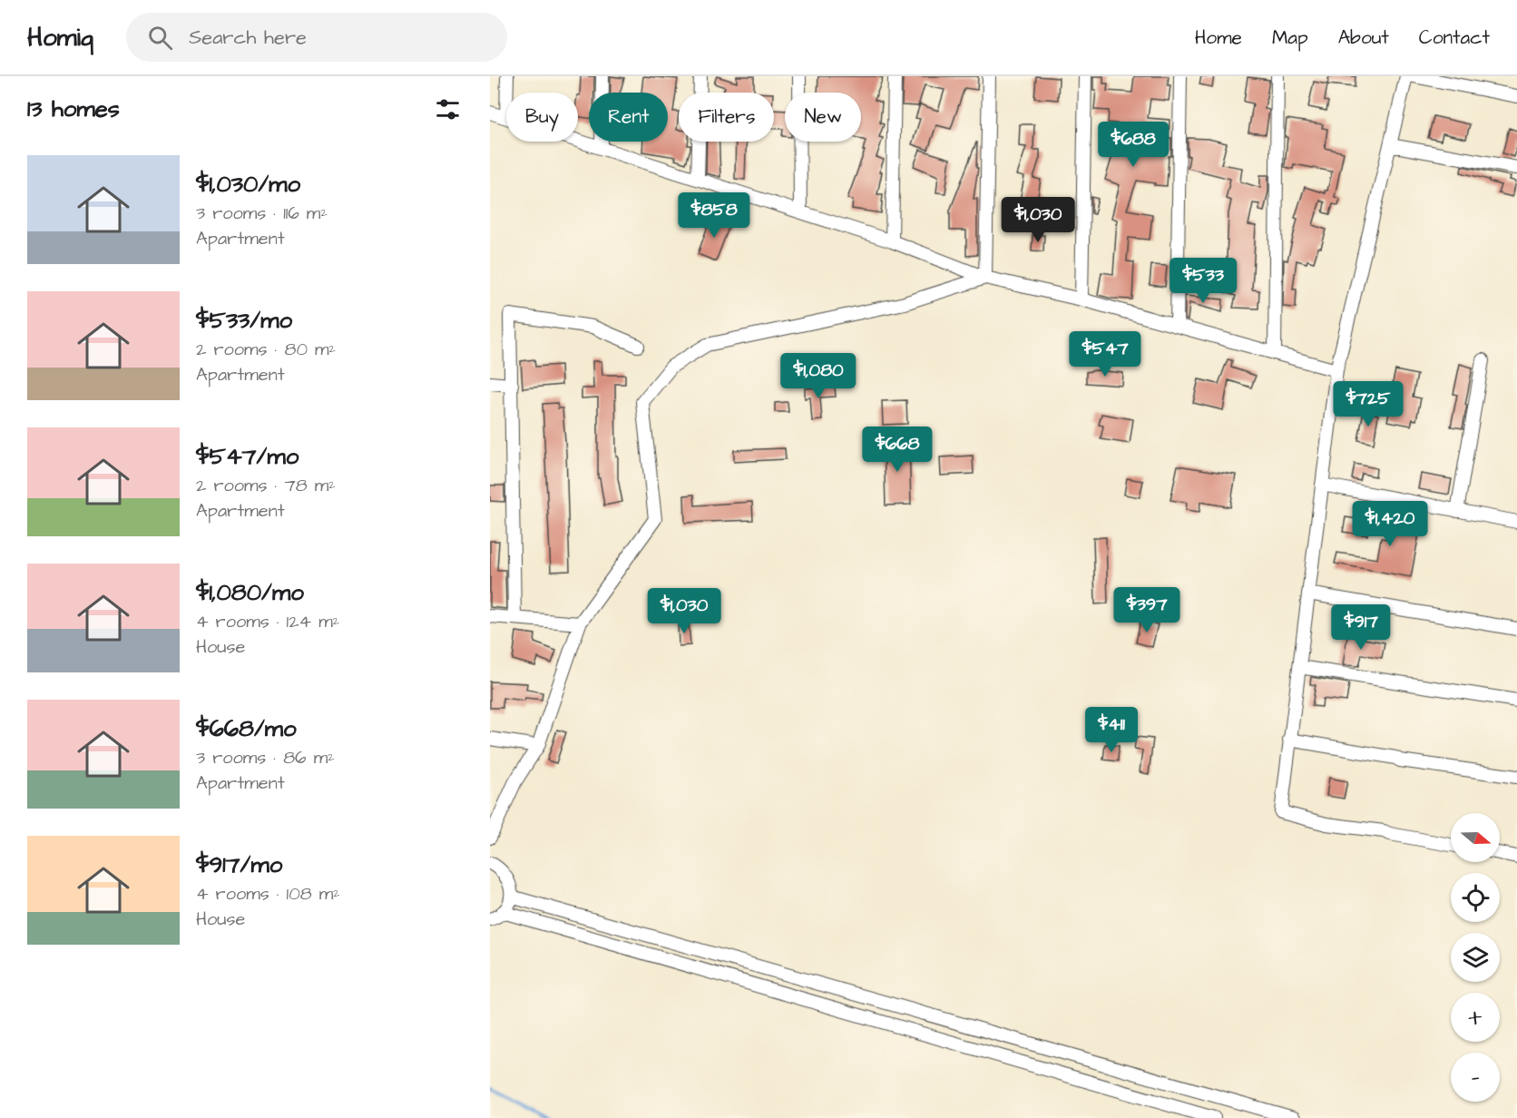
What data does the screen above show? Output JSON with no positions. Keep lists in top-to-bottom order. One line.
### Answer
{"north":"right","page":{"header":"Homiq","search":"Search here","nav":["Home","Map","About","Contact"],"heading":"13 homes","chip":["Buy","Rent","Filters","New"],"price":["$688","$858","$1,030","$533","$547","$1,080","$725","$668","$1,420","$397","$1,030","$917","$411"],"list":[{"name":"$1,030/mo","note":"3 rooms · 116 m² · Apartment"},{"name":"$533/mo","note":"2 rooms · 80 m² · Apartment"},{"name":"$547/mo","note":"2 rooms · 78 m² · Apartment"},{"name":"$1,080/mo","note":"4 rooms · 124 m² · House"},{"name":"$668/mo","note":"3 rooms · 86 m² · Apartment"},{"name":"$917/mo","note":"4 rooms · 108 m² · House"}],"map_buttons":["+","−"]}}
